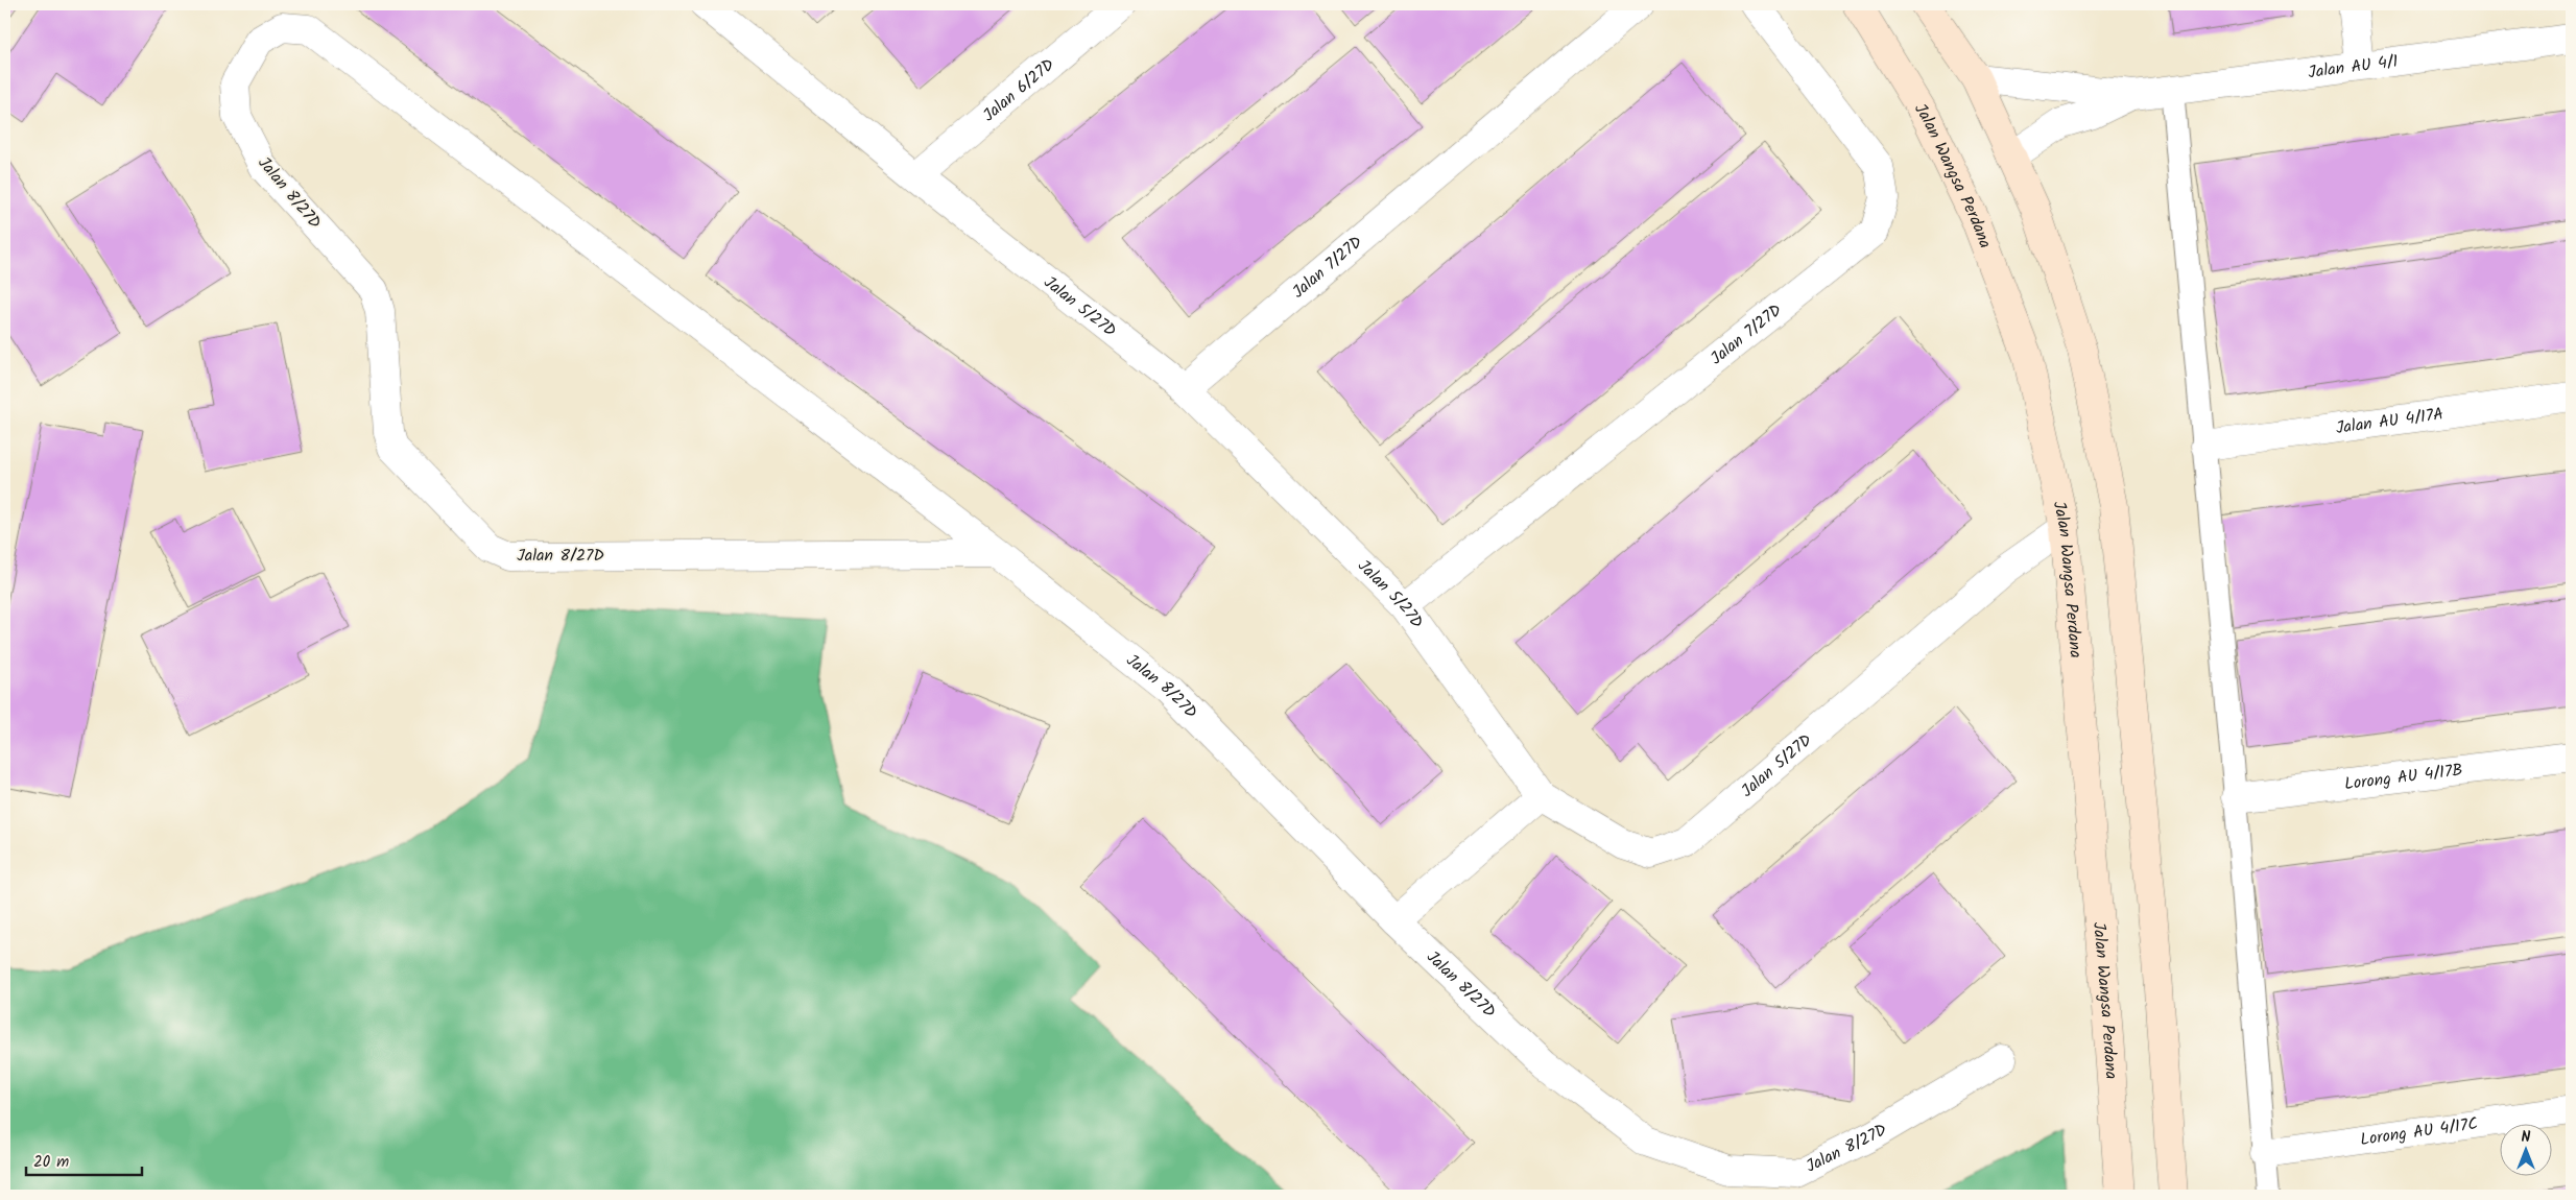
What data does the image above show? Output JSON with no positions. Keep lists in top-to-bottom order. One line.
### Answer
{"streets":{"main road":["Jalan Wangsa Perdana"],"street":["Jalan AU 4/1","Jalan 6/27D","Jalan 8/27D","Jalan 7/27D","Jalan 5/27D","Jalan AU 4/17A","Lorong AU 4/17B","Lorong AU 4/17C"]},"crossings":[["Jalan 6/27D","Jalan 5/27D"],["Jalan Wangsa Perdana","Jalan 5/27D"],["Jalan 7/27D","Jalan 5/27D"]],"scale_bar":"20 m","north":"top"}
